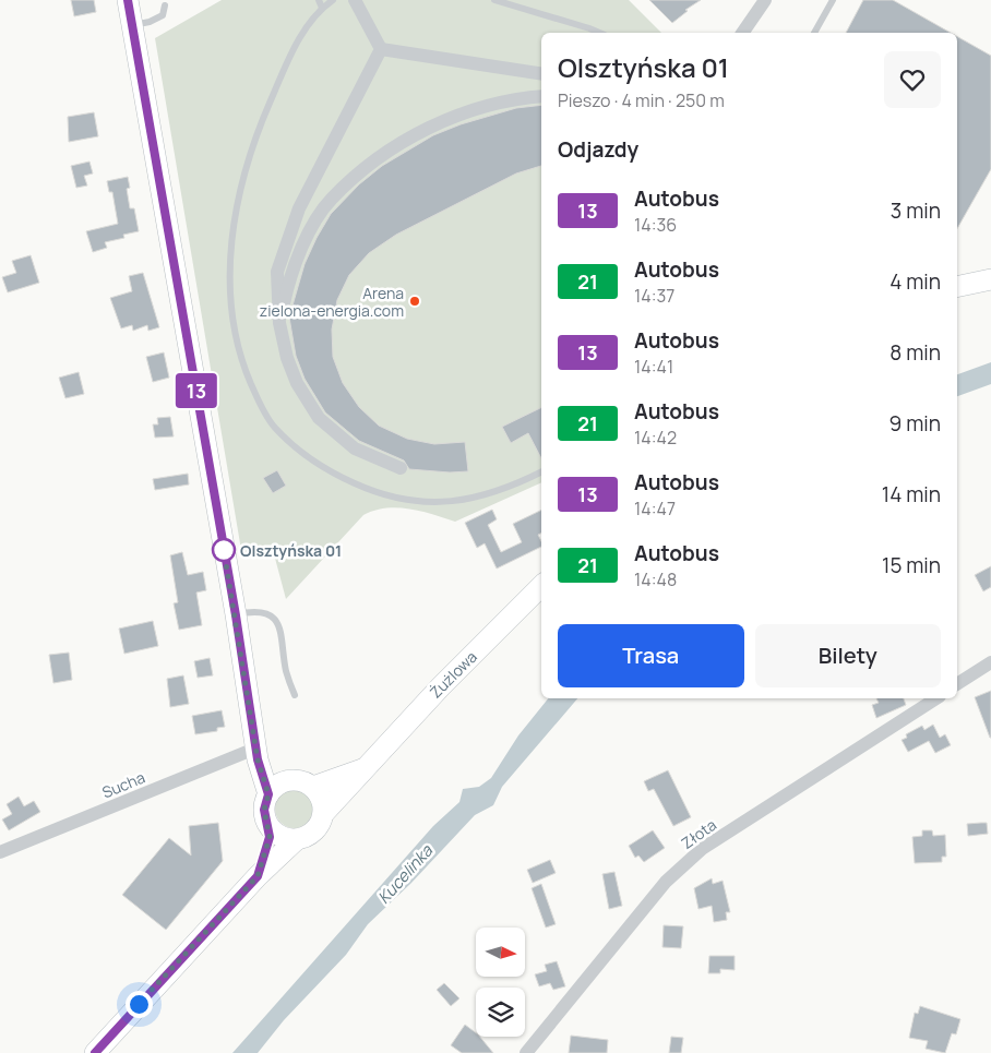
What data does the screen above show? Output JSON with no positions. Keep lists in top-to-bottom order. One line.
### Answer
{"streets":{"street":["Żużlowa","Sucha","Złota"]},"water":["Kucelinka"],"places":["Arena zielona-energia.com","Olsztyńska 01"],"lines":["bus line 13"],"north":"right","page":{"on_map":"13","heading":[["Olsztyńska 01","Pieszo · 4 min · 250 m"],"Odjazdy"],"list":[{"mark":"13","name":"Autobus","note":"14:36","value":"3 min"},{"mark":"21","name":"Autobus","note":"14:37","value":"4 min"},{"mark":"13","name":"Autobus","note":"14:41","value":"8 min"},{"mark":"21","name":"Autobus","note":"14:42","value":"9 min"},{"mark":"13","name":"Autobus","note":"14:47","value":"14 min"},{"mark":"21","name":"Autobus","note":"14:48","value":"15 min"}],"buttons":["Trasa","Bilety"]}}
